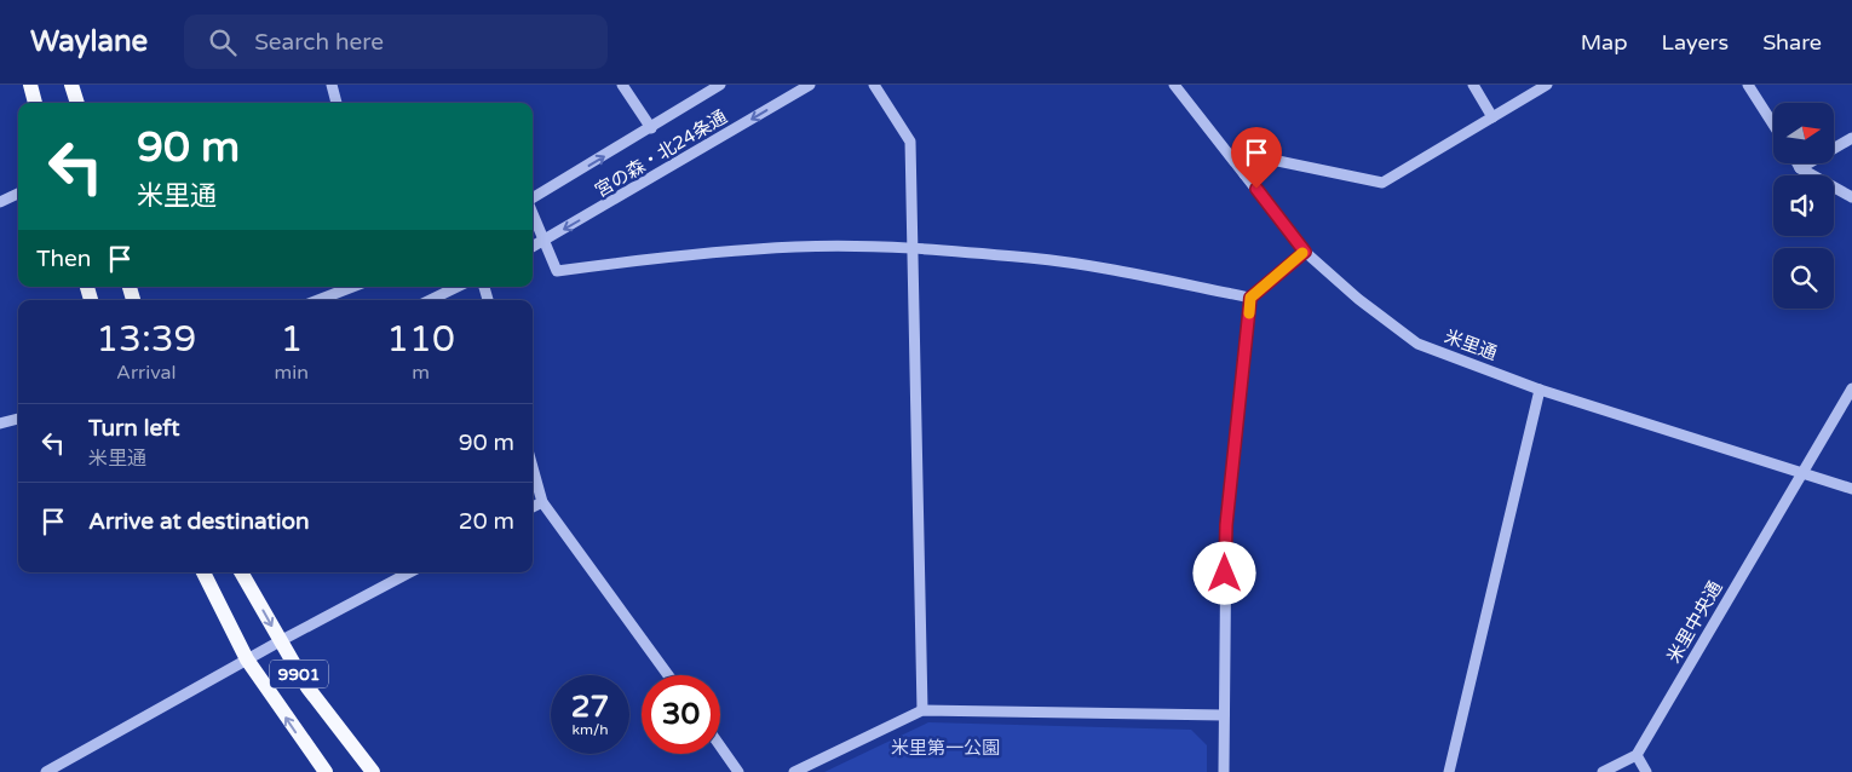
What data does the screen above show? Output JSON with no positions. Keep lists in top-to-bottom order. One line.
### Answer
{"streets":{"main road":["9901"],"street":["宮の森・北24条通","米里通","米里中央通"]},"crossings":[["米里通","米里中央通"]],"parks":["米里第一公園"],"north":"right","page":{"header":"Waylane","search":"Search here","nav":["Map","Layers","Share"],"turn":["90 m","米里通"],"then":"Then","eta":["13:39","Arrival","1","min","110","m"],"list":[{"name":"Turn left","note":"米里通","value":"90 m"},{"name":"Arrive at destination","value":"20 m"}],"speed":"27 km/h","limit":"30"}}
